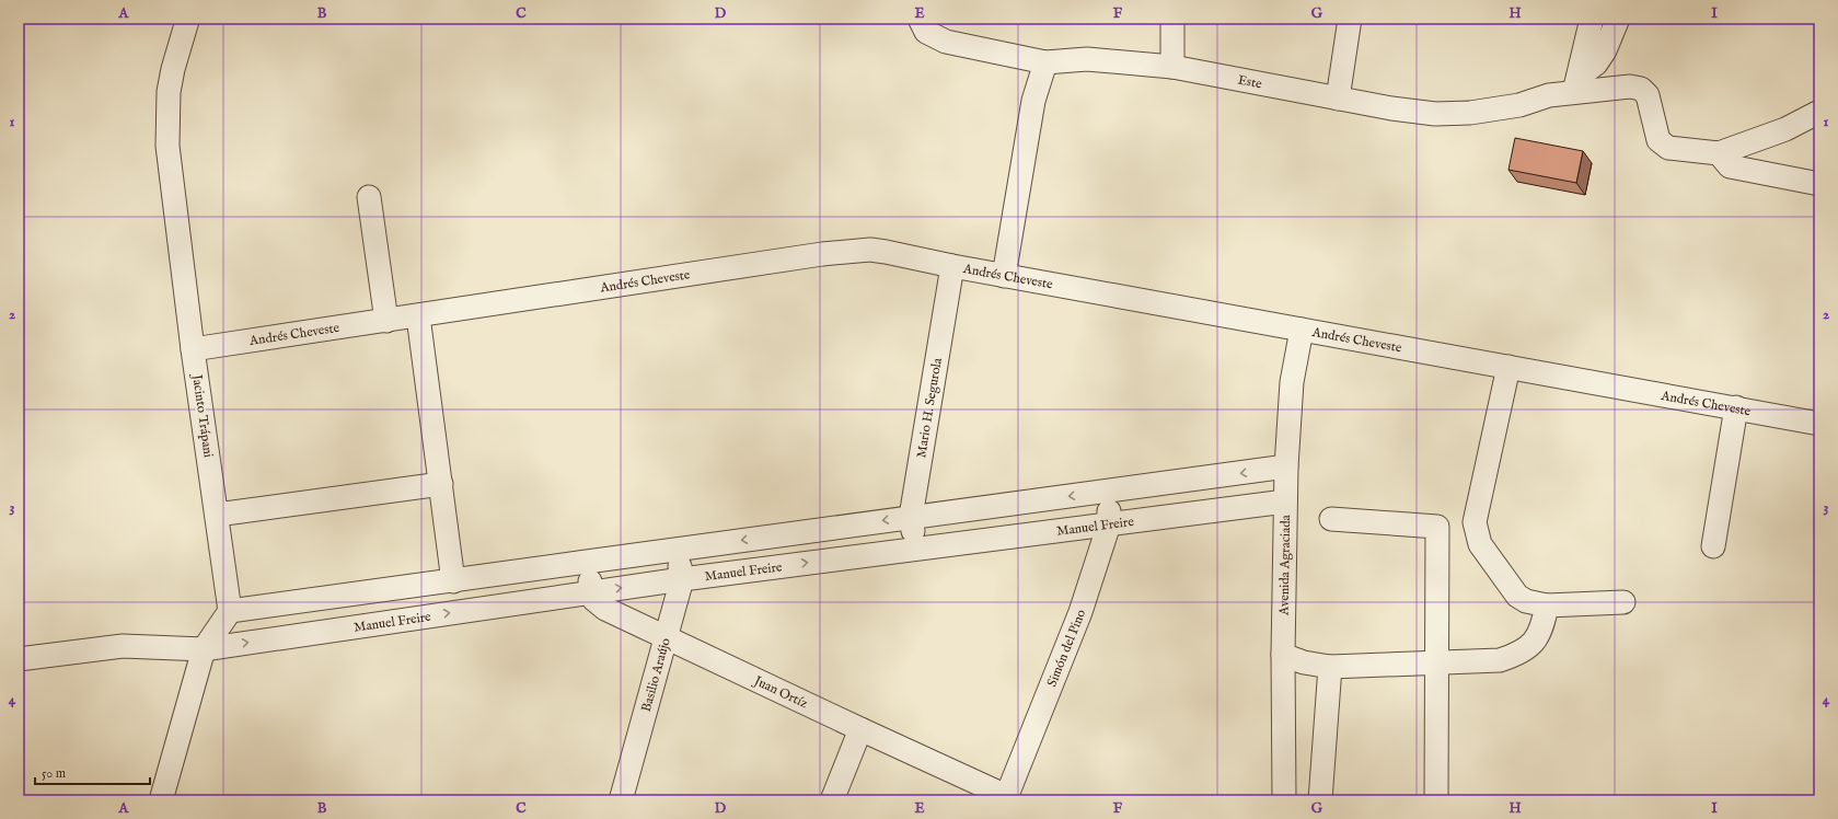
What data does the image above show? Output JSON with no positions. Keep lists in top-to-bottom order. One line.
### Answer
{"streets":{"street":["Este","Andrés Cheveste","Mario H. Segurola","Jacinto Trápani","Manuel Freire","Avenida Agraciada","Simón del Pino","Basilio Araújo","Juan Ortíz"]},"crossings":[["Andrés Cheveste","Mario H. Segurola"],["Andrés Cheveste","Jacinto Trápani"],["Andrés Cheveste","Avenida Agraciada"],["Mario H. Segurola","Manuel Freire"],["Manuel Freire","Avenida Agraciada"],["Manuel Freire","Simón del Pino"],["Manuel Freire","Basilio Araújo"],["Manuel Freire","Juan Ortíz"],["Simón del Pino","Juan Ortíz"],["Basilio Araújo","Juan Ortíz"]],"scale_bar":"50 m","grid":{"columns":["A","B","C","D","E","F","G","H","I"],"rows":["1","2","3","4"]}}
